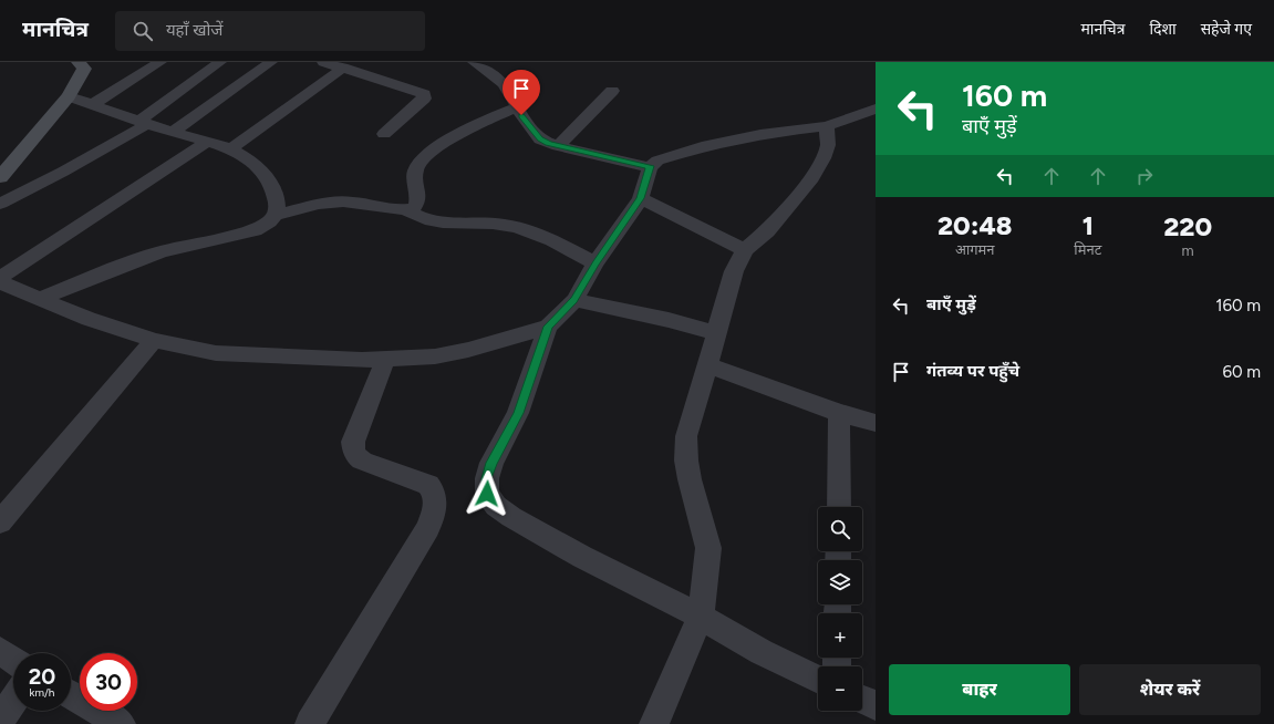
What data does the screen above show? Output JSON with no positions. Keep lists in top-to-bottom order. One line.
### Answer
{"page":{"header":"मानचित्र","search":"यहाँ खोजें","nav":["मानचित्र","दिशा","सहेजे गए"],"turn":["160 m","बाएँ मुड़ें"],"eta":["20:48","आगमन","1","मिनट","220","m"],"list":[{"name":"बाएँ मुड़ें","value":"160 m"},{"name":"गंतव्य पर पहुँचे","value":"60 m"}],"map_buttons":["+","−"],"speed":"20 km/h","limit":"30","buttons":["बाहर","शेयर करें"]}}
